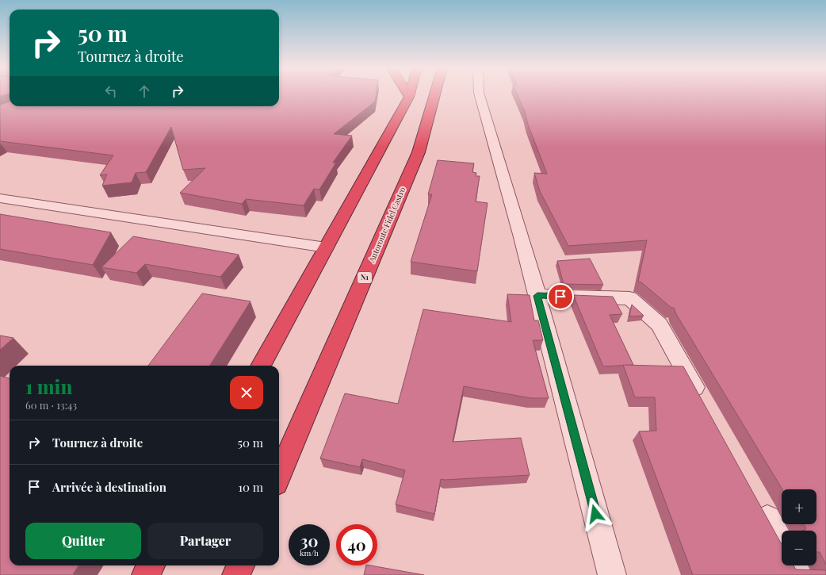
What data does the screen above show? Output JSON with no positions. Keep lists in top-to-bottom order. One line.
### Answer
{"streets":{"highway":["Autoroute Fidel Castro","N1"]},"page":{"turn":["50 m","Tournez à droite"],"heading":["1 min","60 m · 13:43"],"list":[{"name":"Tournez à droite","value":"50 m"},{"name":"Arrivée à destination","value":"10 m"}],"map_buttons":["+","−"],"buttons":["Quitter","Partager"],"speed":"30 km/h","limit":"40"}}
